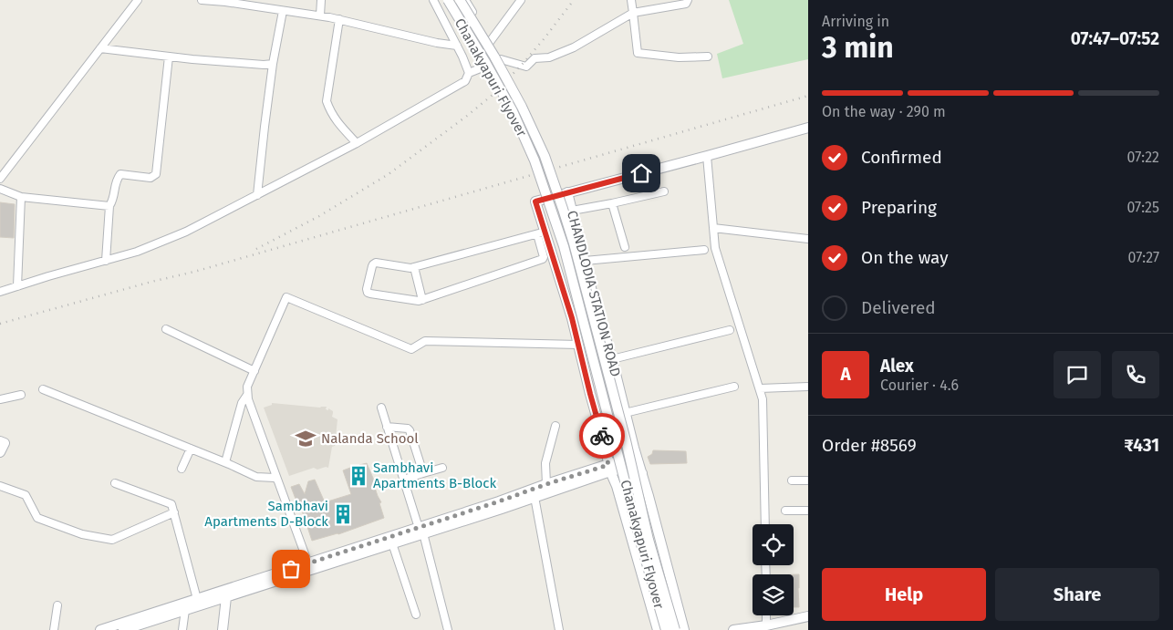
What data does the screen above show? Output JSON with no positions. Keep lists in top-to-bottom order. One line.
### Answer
{"streets":{"main road":["Chanakyapuri Flyover","CHANDLODIA STATION ROAD"]},"places":{"school or university":["Nalanda School"],"building":["Sambhavi Apartments B-Block","Sambhavi Apartments D-Block"]},"page":{"heading":["3 min","Arriving in","07:47–07:52"],"panel":["Alex","Courier · 4.6","Order #8569","₹431"],"bar":"On the way · 290 m","list":[["Confirmed","07:22"],["Preparing","07:25"],["On the way","07:27"],"Delivered"],"round":"A","buttons":["Help","Share"]}}
